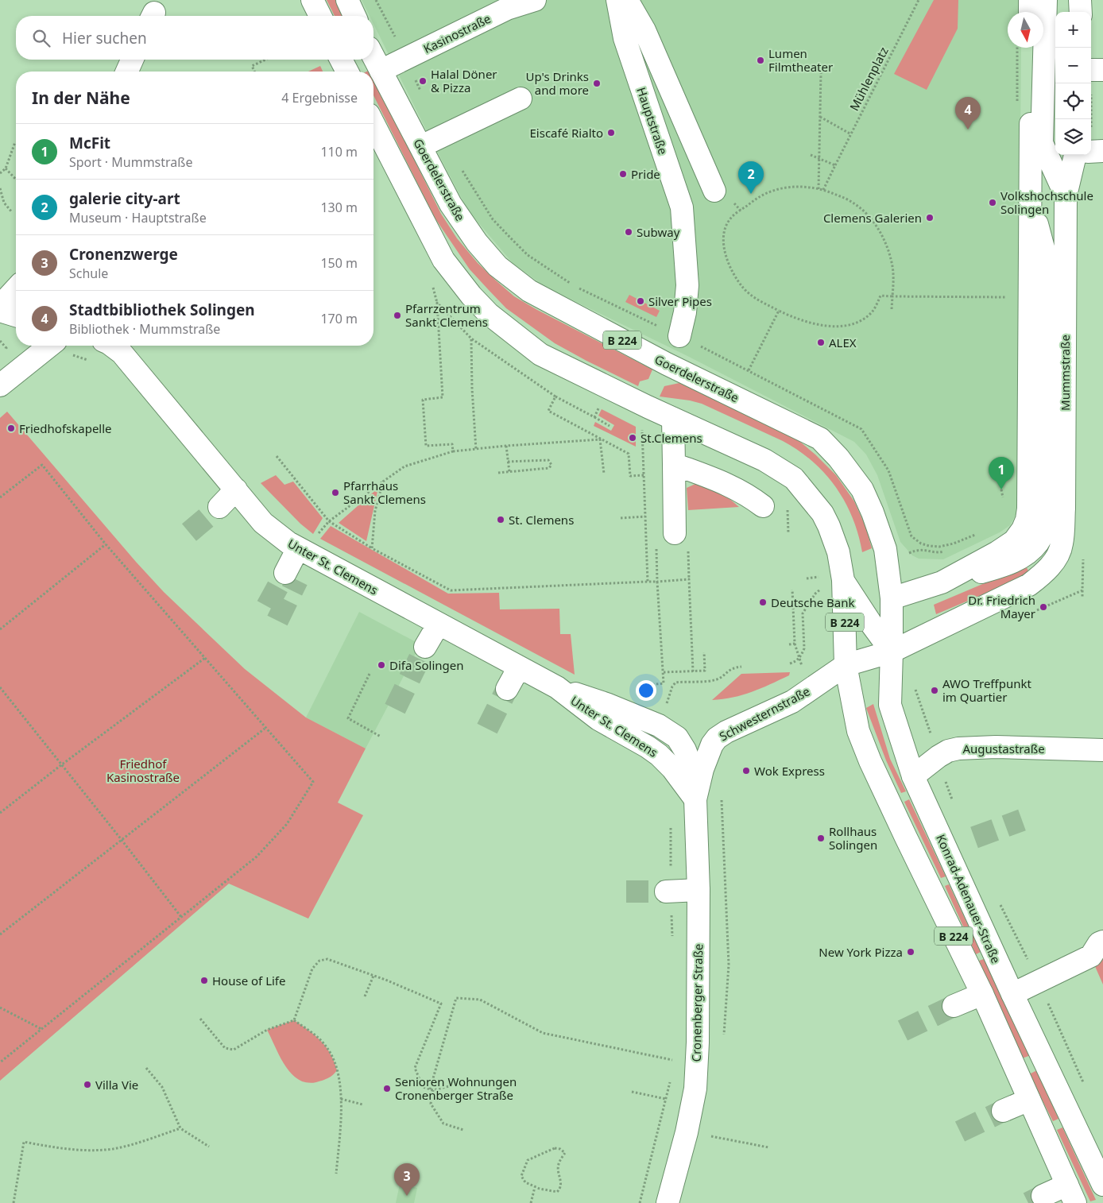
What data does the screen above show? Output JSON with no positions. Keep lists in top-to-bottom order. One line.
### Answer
{"streets":{"main road":["Kasinostraße","Hauptstraße","Goerdelerstraße","B 224","Mummstraße","Unter St. Clemens","Schwesternstraße","Augustastraße","Konrad-Adenauer-Straße","Cronenberger Straße"],"path":["Mühlenplatz"]},"crossings":[["Kasinostraße","Goerdelerstraße"],["Goerdelerstraße","Konrad-Adenauer-Straße"],["B 224","Mummstraße"],["B 224","Schwesternstraße"],["B 224","Konrad-Adenauer-Straße"],["Mummstraße","Schwesternstraße"],["Mummstraße","Konrad-Adenauer-Straße"],["Unter St. Clemens","Schwesternstraße"],["Unter St. Clemens","Cronenberger Straße"],["Schwesternstraße","Cronenberger Straße"],["Augustastraße","Konrad-Adenauer-Straße"]],"parks":["Friedhof Kasinostraße"],"places":["Lumen Filmtheater","Halal Döner & Pizza","Up's Drinks and more","Eiscafé Rialto","Pride","Volkshochschule Solingen","Clemens Galerien","Subway","Silver Pipes","Pfarrzentrum Sankt Clemens","ALEX","Friedhofskapelle","St.Clemens","Pfarrhaus Sankt Clemens","St. Clemens","Deutsche Bank","Dr. Friedrich Mayer","Difa Solingen","AWO Treffpunkt im Quartier","Wok Express","Rollhaus Solingen","New York Pizza","House of Life","Villa Vie","Senioren Wohnungen Cronenberger Straße"],"north":"bottom","page":{"map_buttons":["+","−"],"search":"Hier suchen","heading":["In der Nähe","4 Ergebnisse"],"pins":["4","2","1","3"],"list":[{"mark":"1","name":"McFit","note":"Sport · Mummstraße","value":"110 m"},{"mark":"2","name":"galerie city-art","note":"Museum · Hauptstraße","value":"130 m"},{"mark":"3","name":"Cronenzwerge","note":"Schule","value":"150 m"},{"mark":"4","name":"Stadtbibliothek Solingen","note":"Bibliothek · Mummstraße","value":"170 m"}]}}
